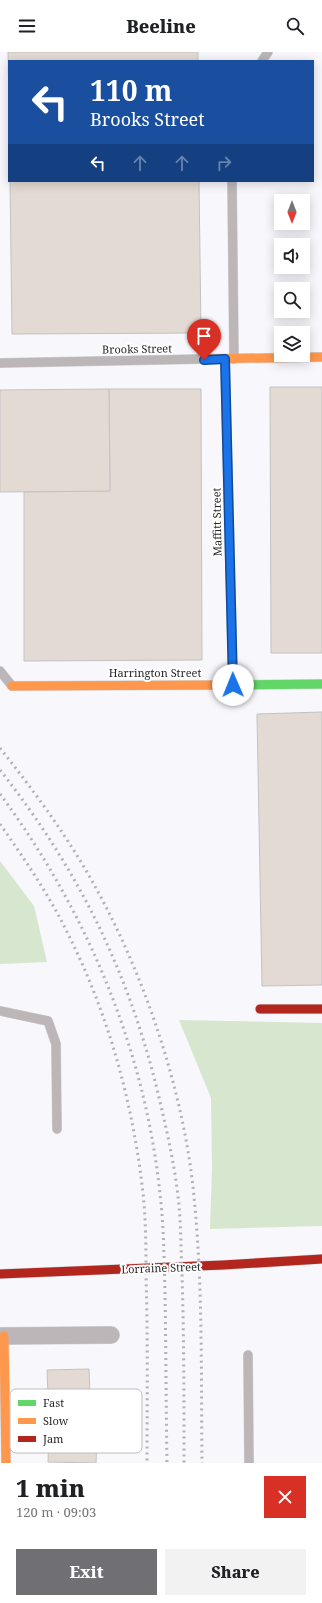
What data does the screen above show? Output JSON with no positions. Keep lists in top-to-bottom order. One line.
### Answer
{"streets":{"street":["Brooks Street","Harrington Street","Lorraine Street"],"lane":["Maffitt Street"]},"crossings":[["Brooks Street","Maffitt Street"],["Maffitt Street","Harrington Street"]],"legend":["Fast","Slow","Jam"],"north":"bottom","page":{"header":"Beeline","turn":["110 m","Brooks Street"],"heading":["1 min","120 m · 09:03"],"buttons":["Exit","Share"]}}
